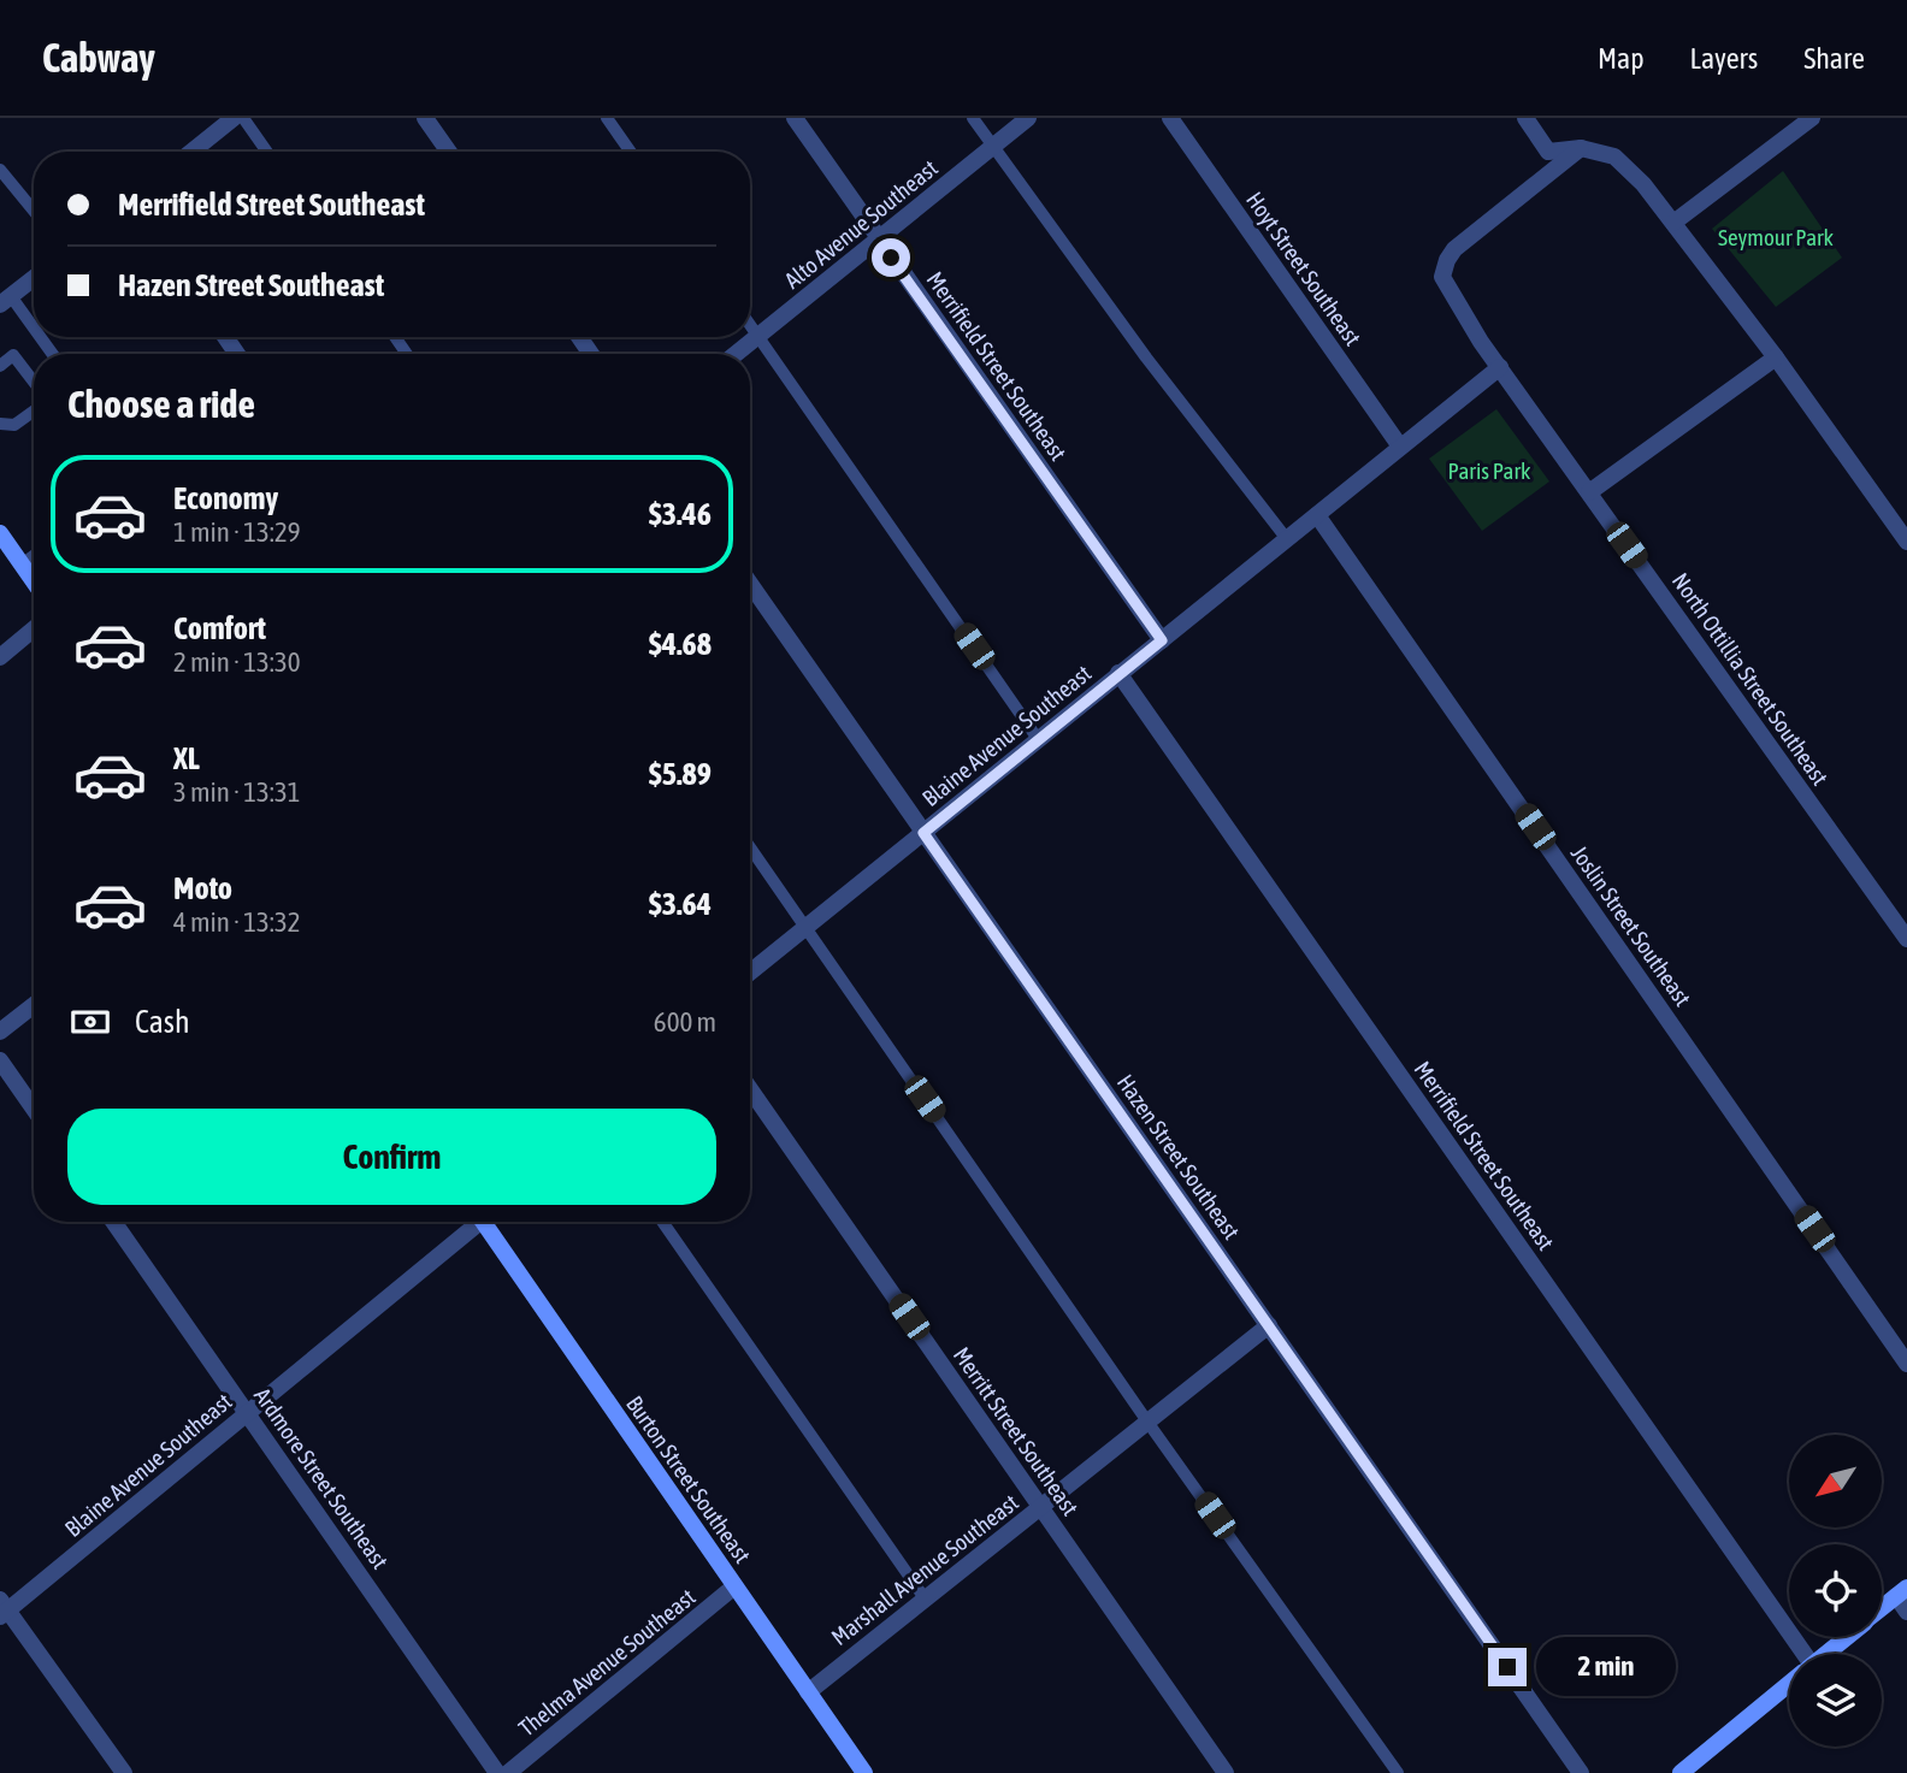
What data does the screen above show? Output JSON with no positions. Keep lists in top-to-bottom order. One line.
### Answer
{"streets":{"main road":["Burton Street Southeast"],"street":["Alto Avenue Southeast","Hoyt Street Southeast","Merrifield Street Southeast","North Ottillia Street Southeast","Blaine Avenue Southeast","Joslin Street Southeast","Hazen Street Southeast","Merritt Street Southeast","Ardmore Street Southeast","Marshall Avenue Southeast","Thelma Avenue Southeast"]},"crossings":[["Alto Avenue Southeast","Merrifield Street Southeast"],["Hoyt Street Southeast","Blaine Avenue Southeast"],["Merrifield Street Southeast","Blaine Avenue Southeast"],["North Ottillia Street Southeast","Blaine Avenue Southeast"],["Blaine Avenue Southeast","Joslin Street Southeast"],["Blaine Avenue Southeast","Hazen Street Southeast"],["Blaine Avenue Southeast","Ardmore Street Southeast"],["Hazen Street Southeast","Marshall Avenue Southeast"],["Merritt Street Southeast","Marshall Avenue Southeast"],["Burton Street Southeast","Marshall Avenue Southeast"],["Burton Street Southeast","Thelma Avenue Southeast"]],"parks":["Seymour Park","Paris Park"],"north":"bottom left","page":{"header":"Cabway","nav":["Map","Layers","Share"],"banner":["Merrifield Street Southeast","Hazen Street Southeast"],"heading":"Choose a ride","list":[{"name":"Economy","note":"1 min · 13:29","value":"$3.46"},{"name":"Comfort","note":"2 min · 13:30","value":"$4.68"},{"name":"XL","note":"3 min · 13:31","value":"$5.89"},{"name":"Moto","note":"4 min · 13:32","value":"$3.64"}],"pay":["Cash","600 m"],"buttons":"Confirm","bubble":"2 min"}}
